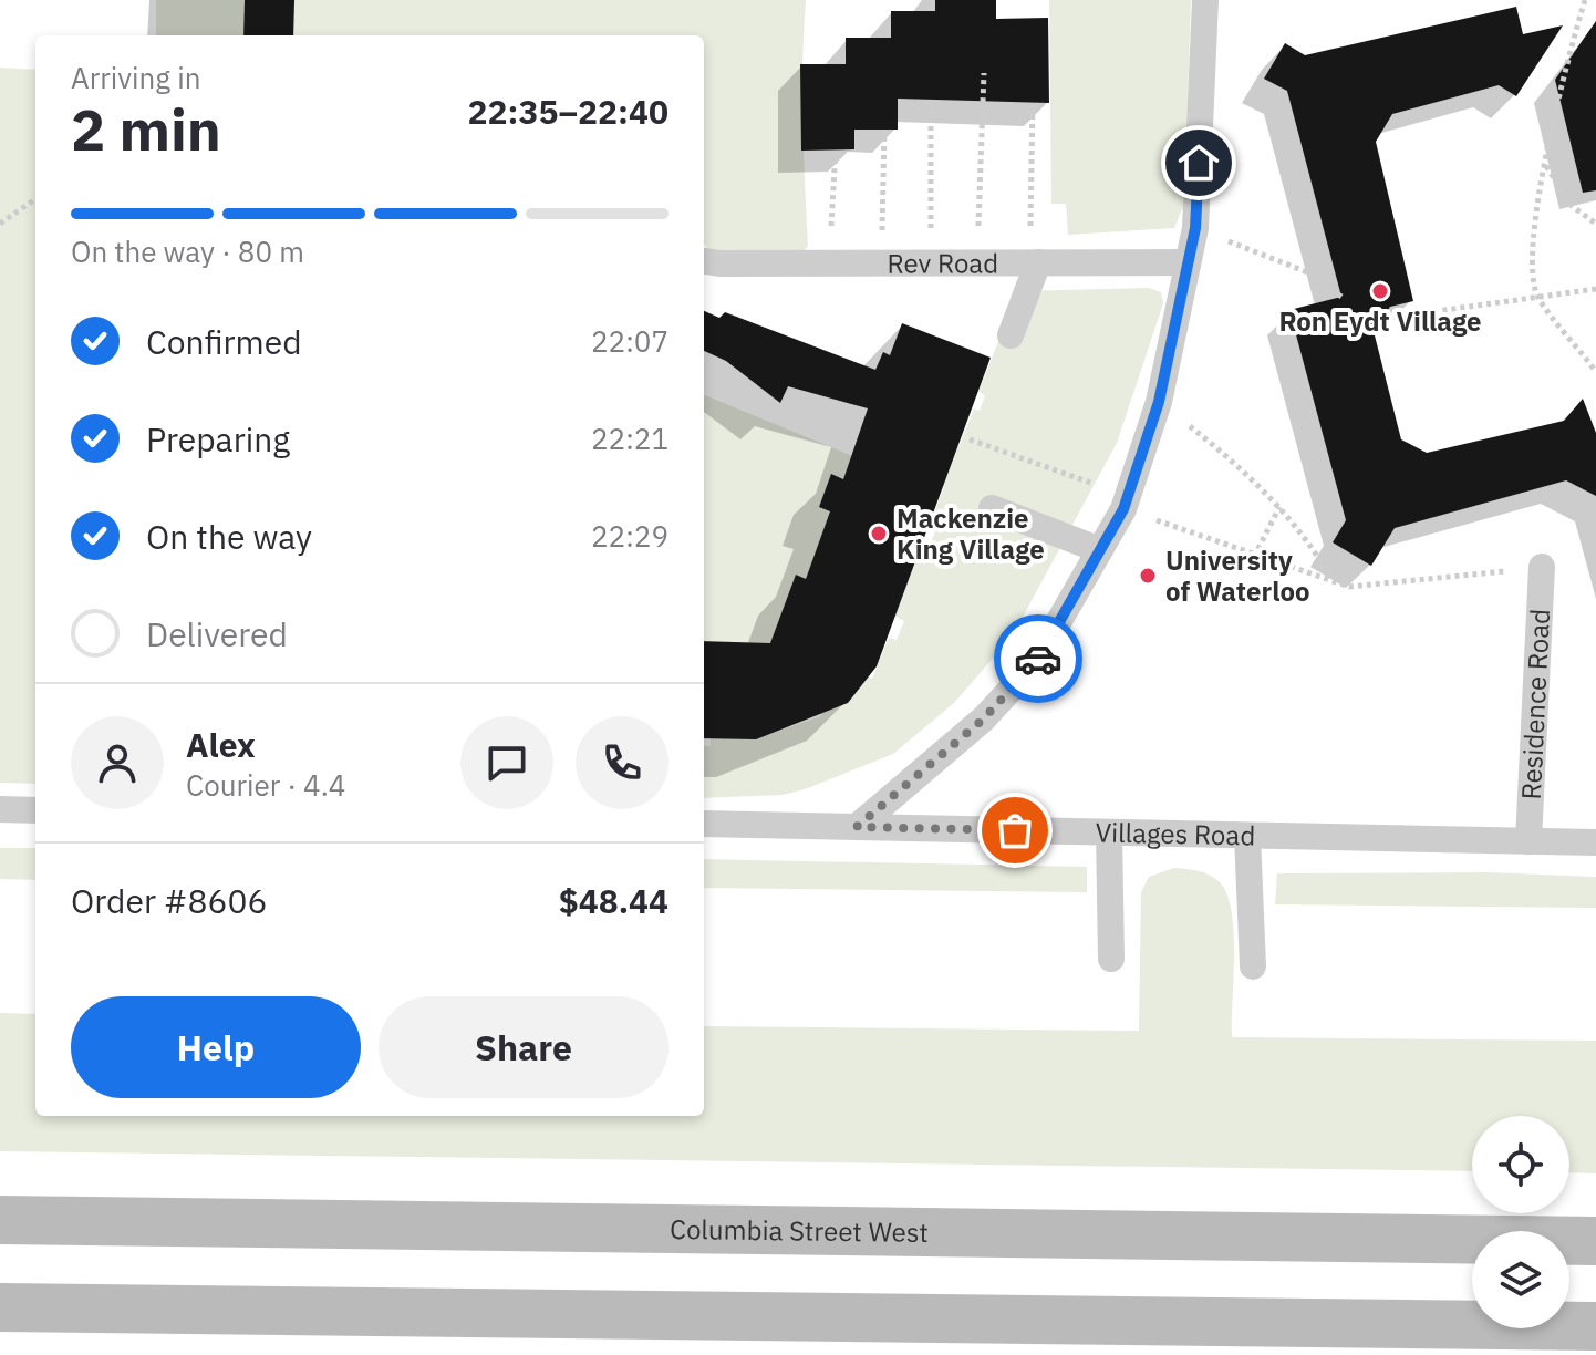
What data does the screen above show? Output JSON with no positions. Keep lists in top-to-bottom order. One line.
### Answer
{"streets":{"main road":["Columbia Street West"],"lane":["Rev Road","Residence Road","Villages Road"]},"crossings":[["Residence Road","Villages Road"]],"places":["Ron Eydt Village","Mackenzie King Village","University of Waterloo"],"page":{"heading":["2 min","Arriving in","22:35–22:40"],"panel":["Alex","Courier · 4.4","Order #8606","$48.44"],"bar":"On the way · 80 m","list":[["Confirmed","22:07"],["Preparing","22:21"],["On the way","22:29"],"Delivered"],"buttons":["Help","Share"]}}
